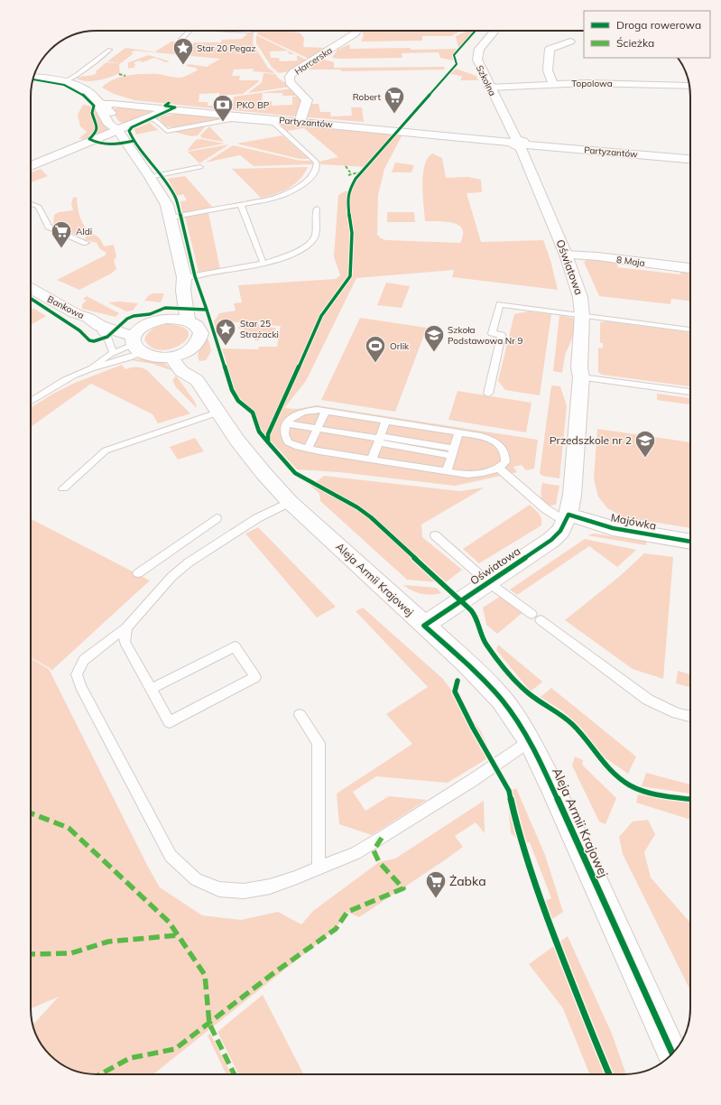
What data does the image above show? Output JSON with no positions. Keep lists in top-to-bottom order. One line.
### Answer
{"streets":{"street":["Harcerska","Szkolna","Topolowa","Partyzantów","8 Maja","Oświatowa","Bankowa","Majówka","Aleja Armii Krajowej"]},"crossings":[["Harcerska","Partyzantów"],["Szkolna","Topolowa"],["Szkolna","Partyzantów"],["Szkolna","Oświatowa"],["Partyzantów","Oświatowa"],["8 Maja","Oświatowa"],["Oświatowa","Majówka"],["Oświatowa","Aleja Armii Krajowej"],["Bankowa","Aleja Armii Krajowej"]],"places":{"place":["Star 20 Pegaz","Star 25 Strażacki"],"supermarket":["Robert","Aldi","Żabka"],"bank":["PKO BP"],"school or university":["Szkoła Podstawowa Nr 9","Przedszkole nr 2"],"sports":["Orlik"]},"legend":["Droga rowerowa","Ścieżka"]}
